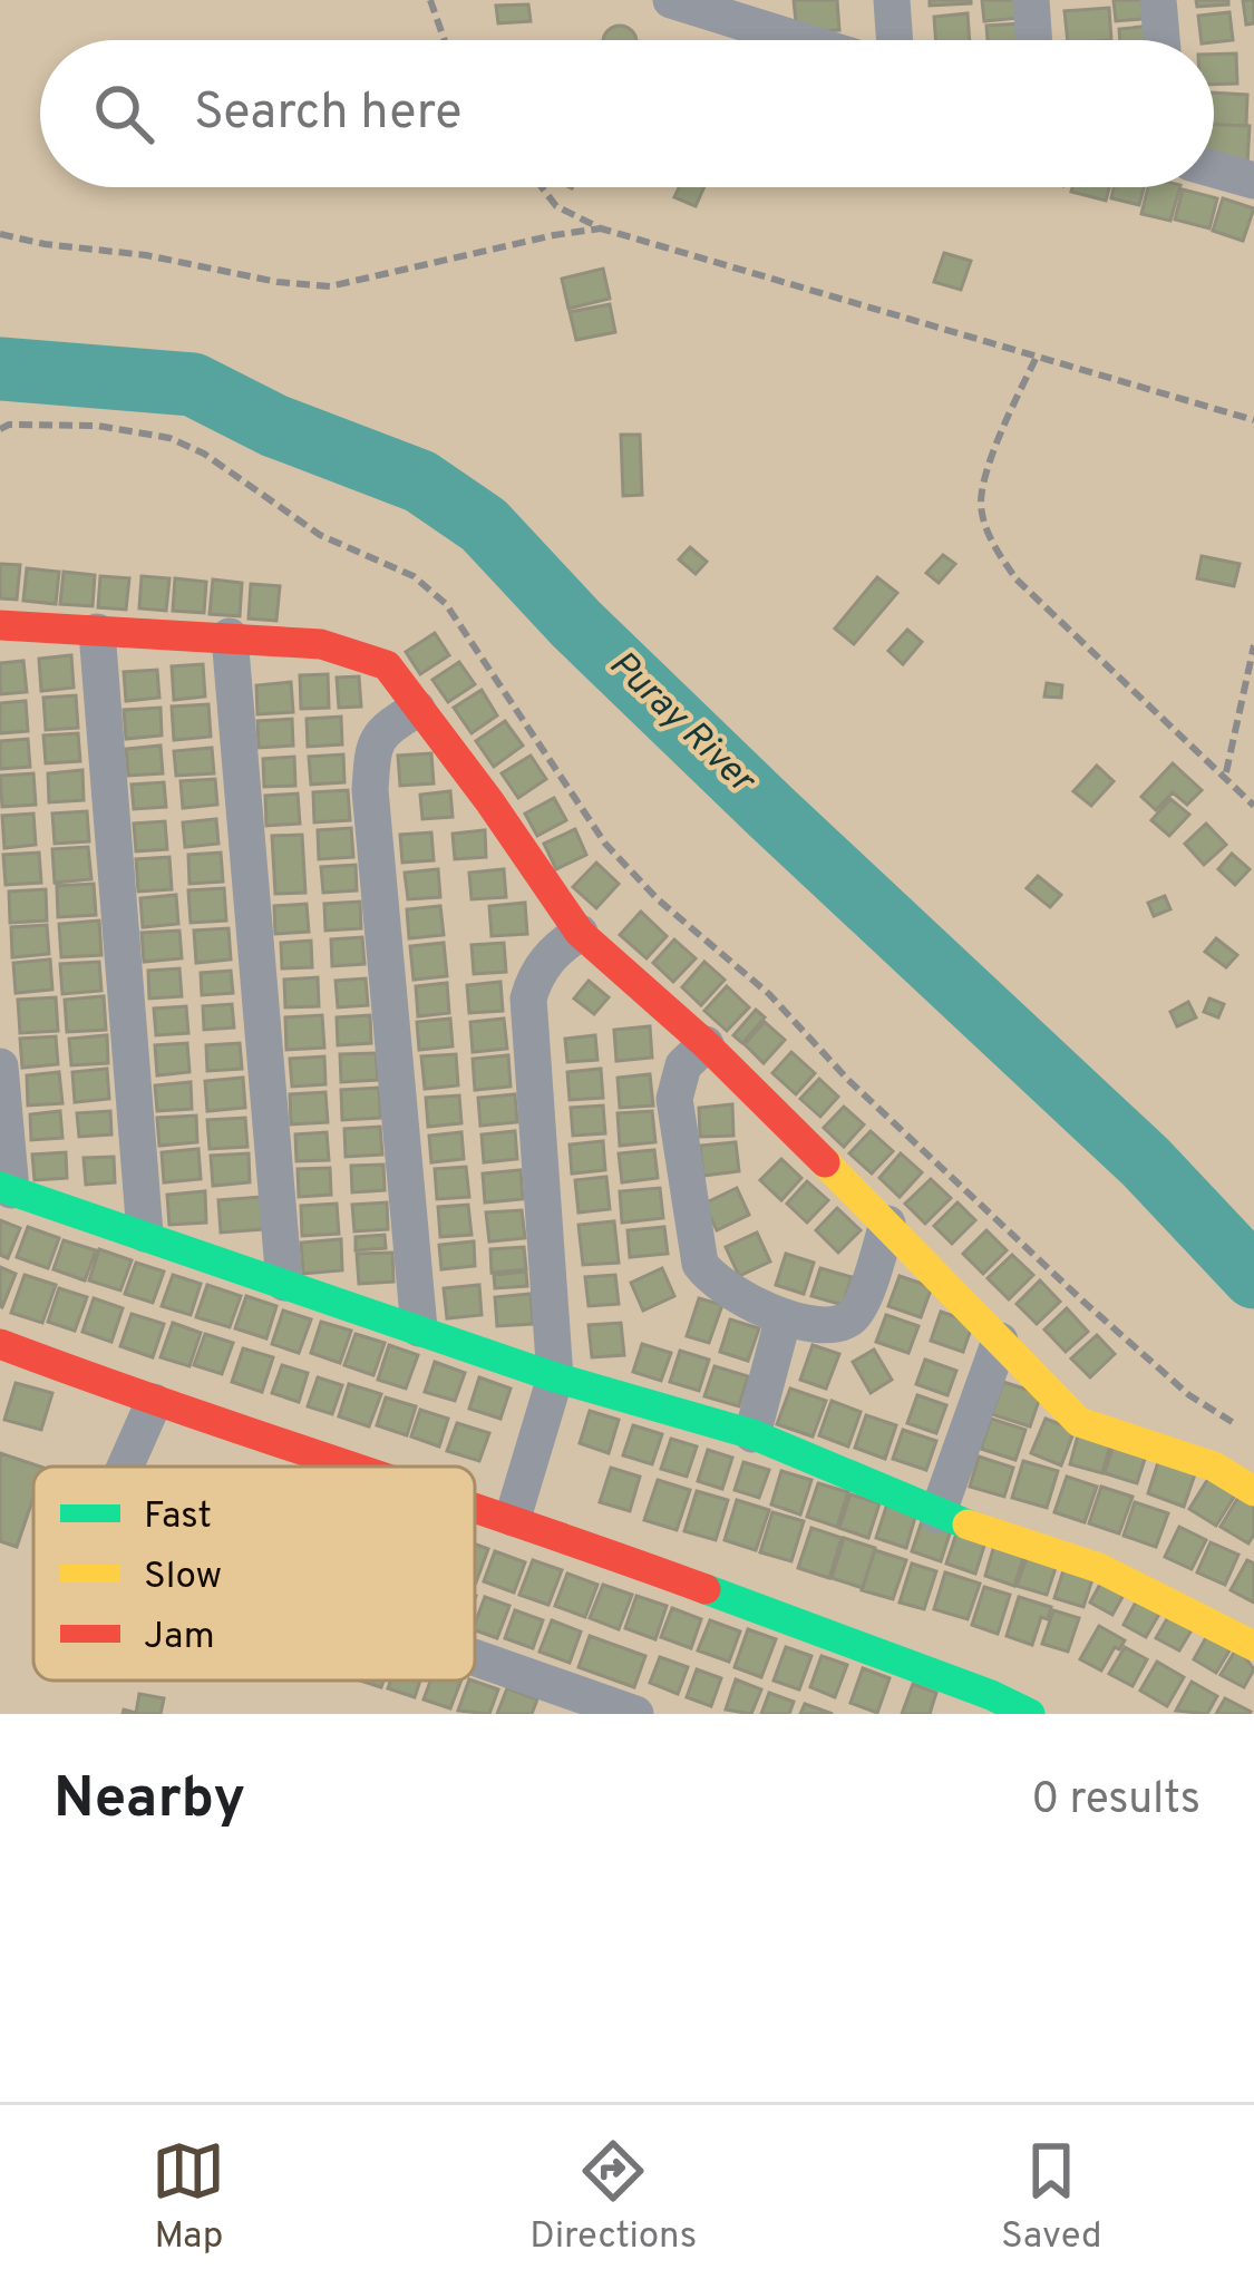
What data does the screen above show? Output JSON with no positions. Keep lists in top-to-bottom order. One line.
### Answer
{"water":["Puray River"],"legend":["Fast","Slow","Jam"],"page":{"search":"Search here","heading":["Nearby","0 results"],"nav":["Map","Directions","Saved"]}}
